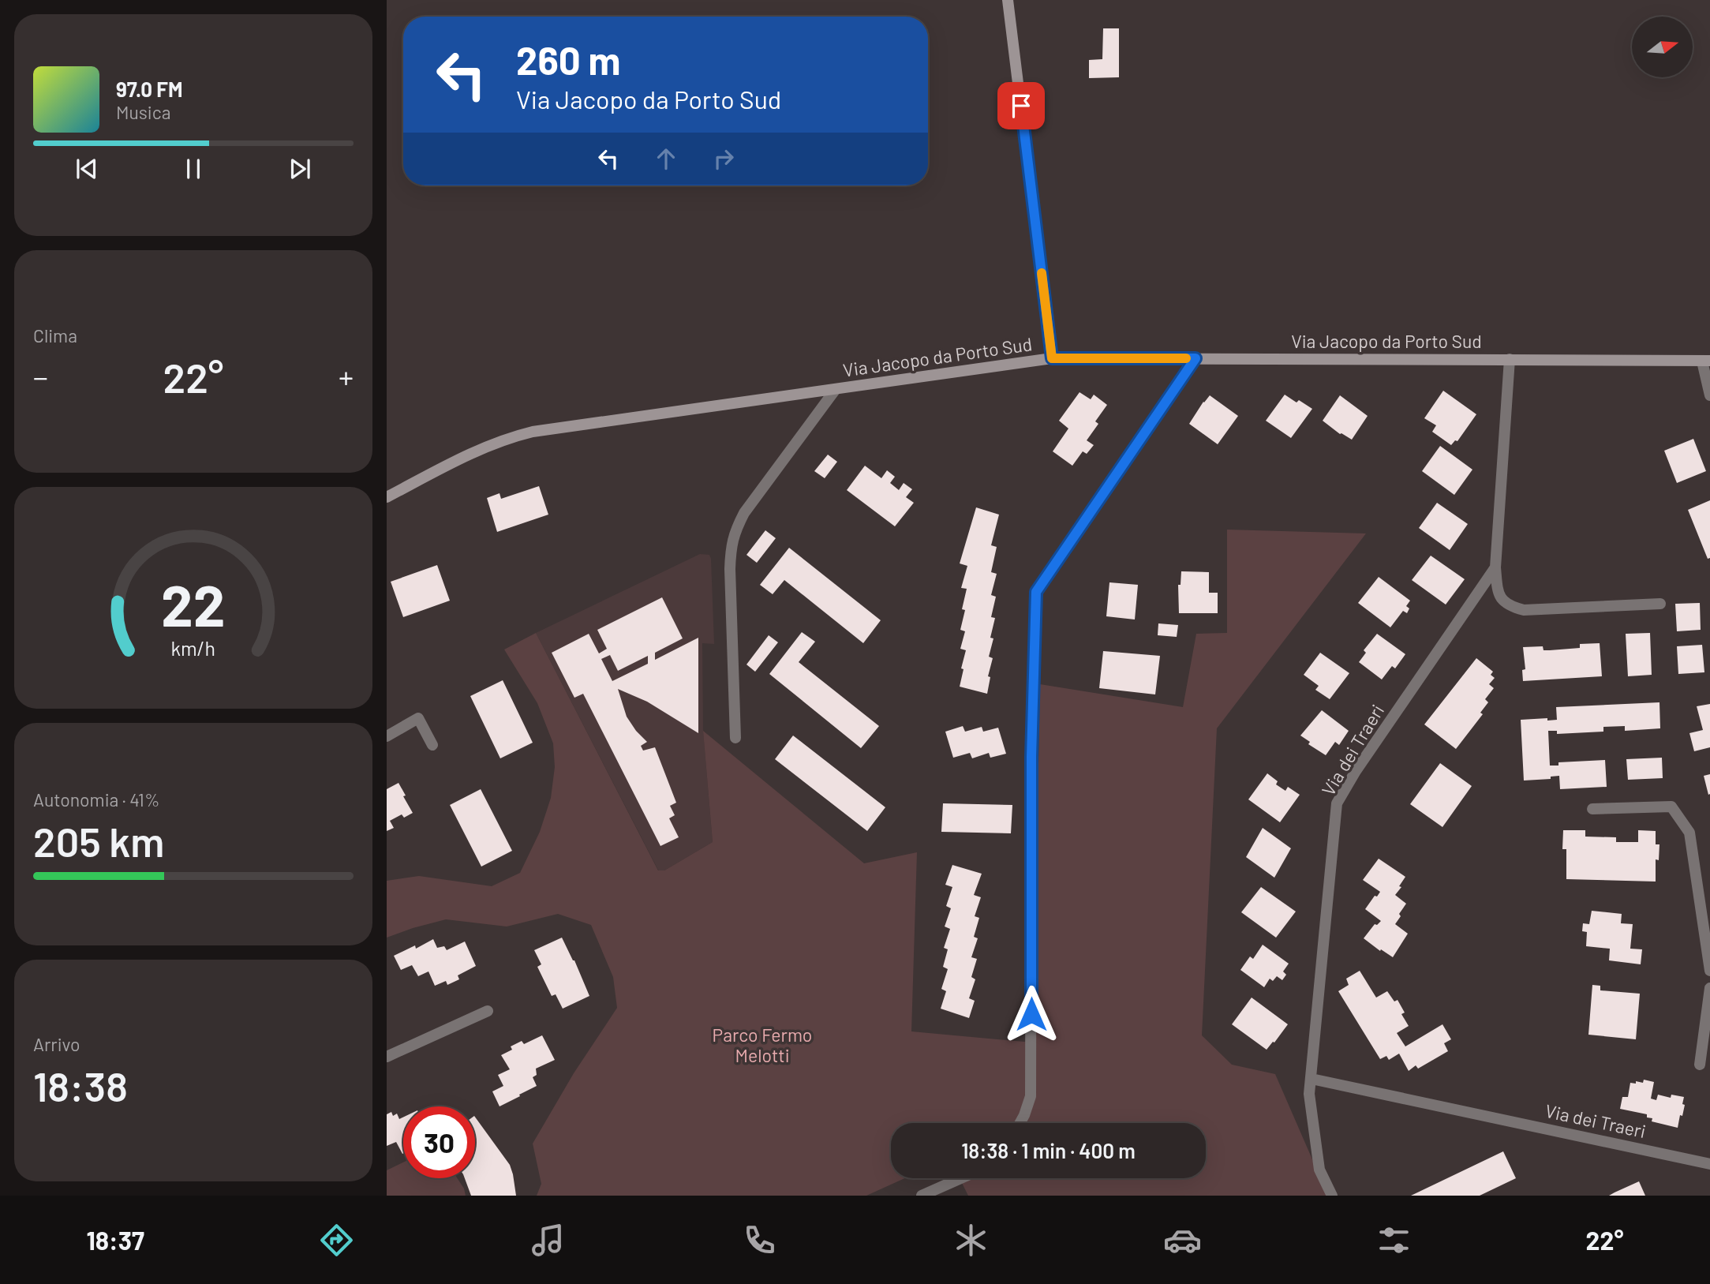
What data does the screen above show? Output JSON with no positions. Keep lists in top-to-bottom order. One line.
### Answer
{"streets":{"street":["Via Jacopo da Porto Sud","Via dei Traeri"]},"parks":["Parco Fermo Melotti"],"north":"right","page":{"turn":["260 m","Via Jacopo da Porto Sud"],"song":["97.0 FM","Musica"],"tile":["Clima",["Autonomia · 41%","205 km"],["Arrivo","18:38"]],"heat":["−","22°","+"],"limit":"30","trip":"18:38 · 1 min · 400 m","tabs":["18:37","22°"],"gauge":["22","km/h"]}}
